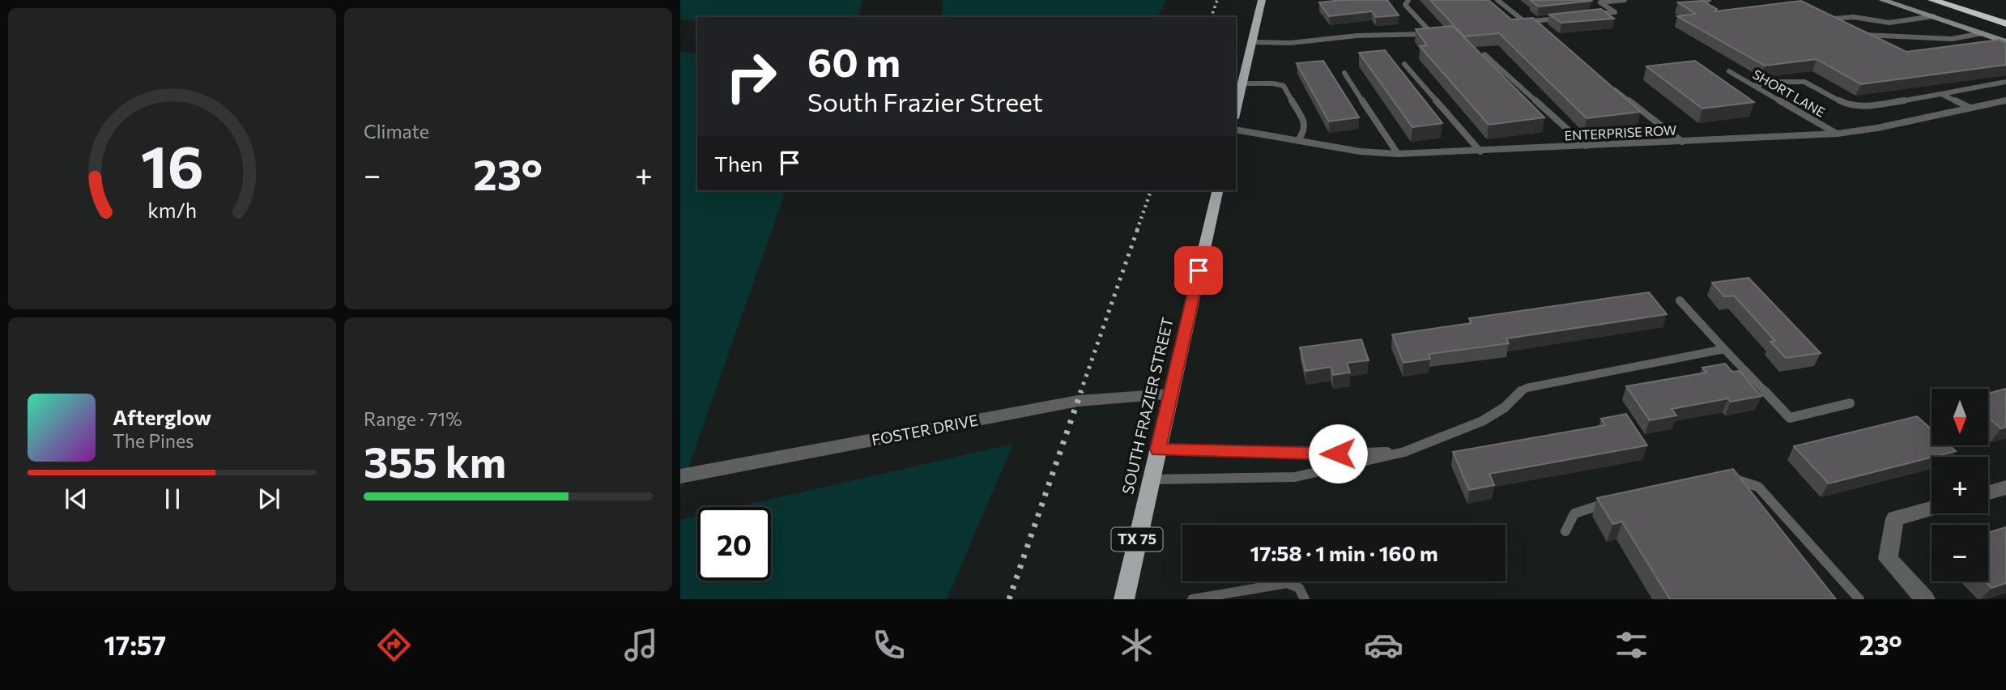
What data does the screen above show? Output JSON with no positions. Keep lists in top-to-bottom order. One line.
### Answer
{"streets":{"main road":["SOUTH FRAZIER STREET","TX 75"],"street":["FOSTER DRIVE"],"lane":["SHORT LANE","ENTERPRISE ROW"]},"crossings":[["SHORT LANE","ENTERPRISE ROW"],["SOUTH FRAZIER STREET","FOSTER DRIVE"]],"north":"bottom","page":{"tile":["Climate",["Range · 71%","355 km"]],"turn":["60 m","South Frazier Street"],"then":"Then","heat":["−","23°","+"],"map_buttons":["+","−"],"song":["Afterglow","The Pines"],"limit":"20","trip":"17:58 · 1 min · 160 m","tabs":["17:57","23°"],"gauge":["16","km/h"]}}
